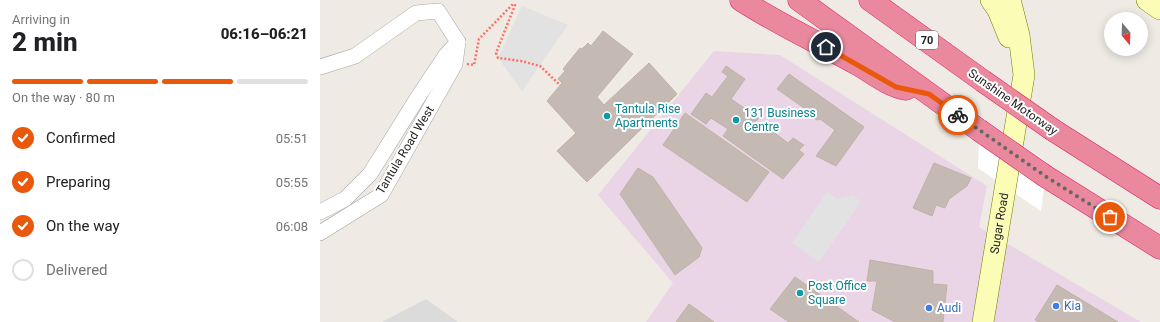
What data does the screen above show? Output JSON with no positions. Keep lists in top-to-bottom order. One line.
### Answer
{"streets":{"highway":["70","Sunshine Motorway"],"main road":["Sugar Road"],"street":["Tantula Road West"]},"places":["Tantula Rise Apartments","131 Business Centre","Post Office Square","Kia","Audi"],"north":"bottom","page":{"heading":["2 min","Arriving in","06:16–06:21"],"bar":"On the way · 80 m","list":[["Confirmed","05:51"],["Preparing","05:55"],["On the way","06:08"],"Delivered"]}}
